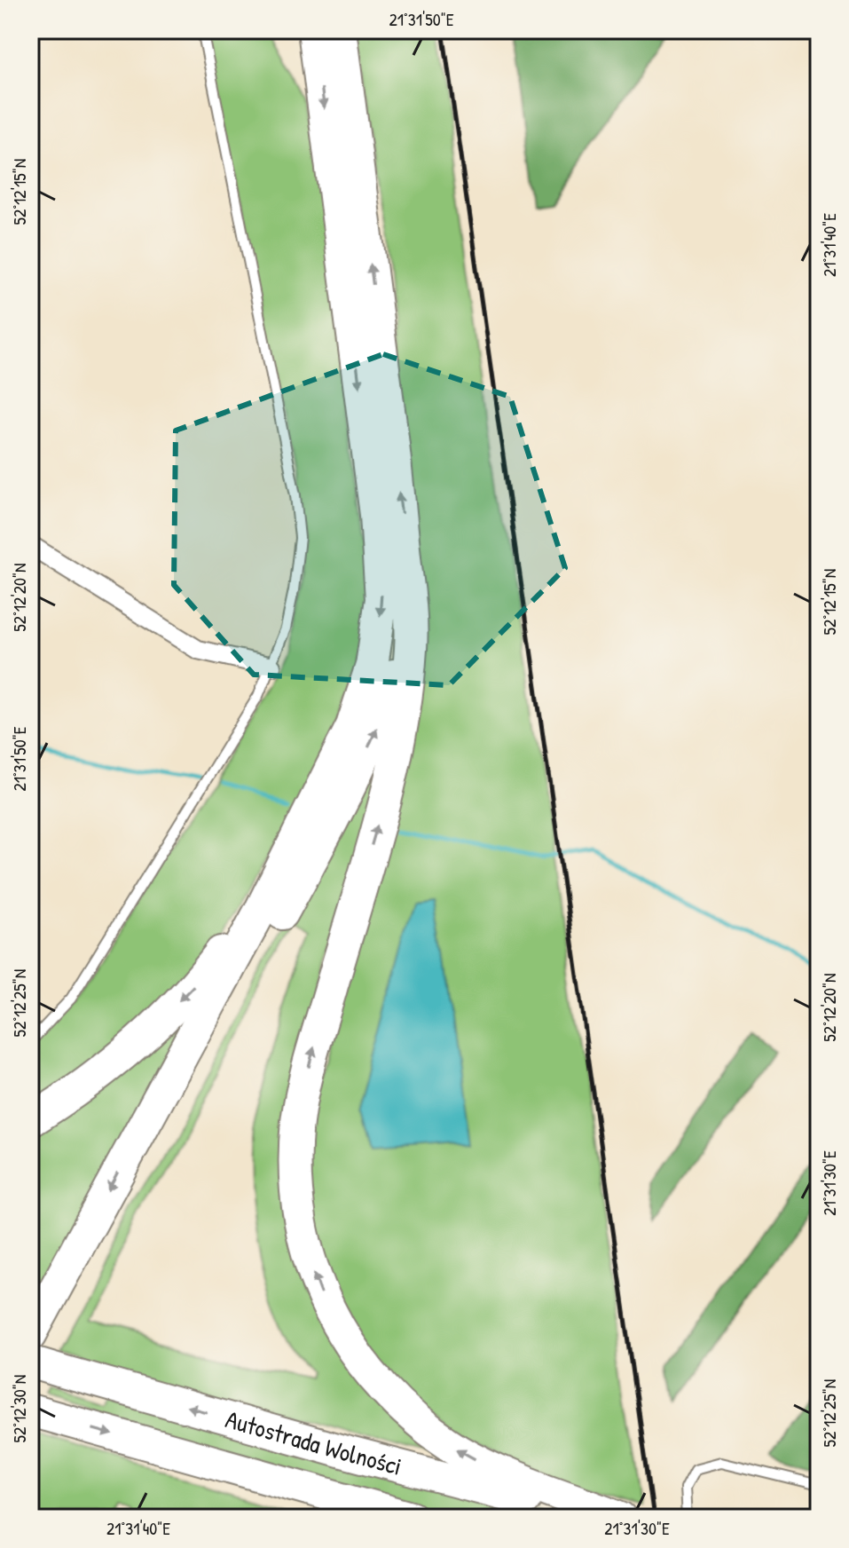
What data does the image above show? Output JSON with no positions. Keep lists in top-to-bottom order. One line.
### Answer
{"streets":{"highway":["Autostrada Wolności"]},"coordinates":["21°31'50\"E","52°12'15\"N","21°31'40\"E","52°12'20\"N","52°12'25\"N","21°31'30\"E","52°12'30\"N"]}
